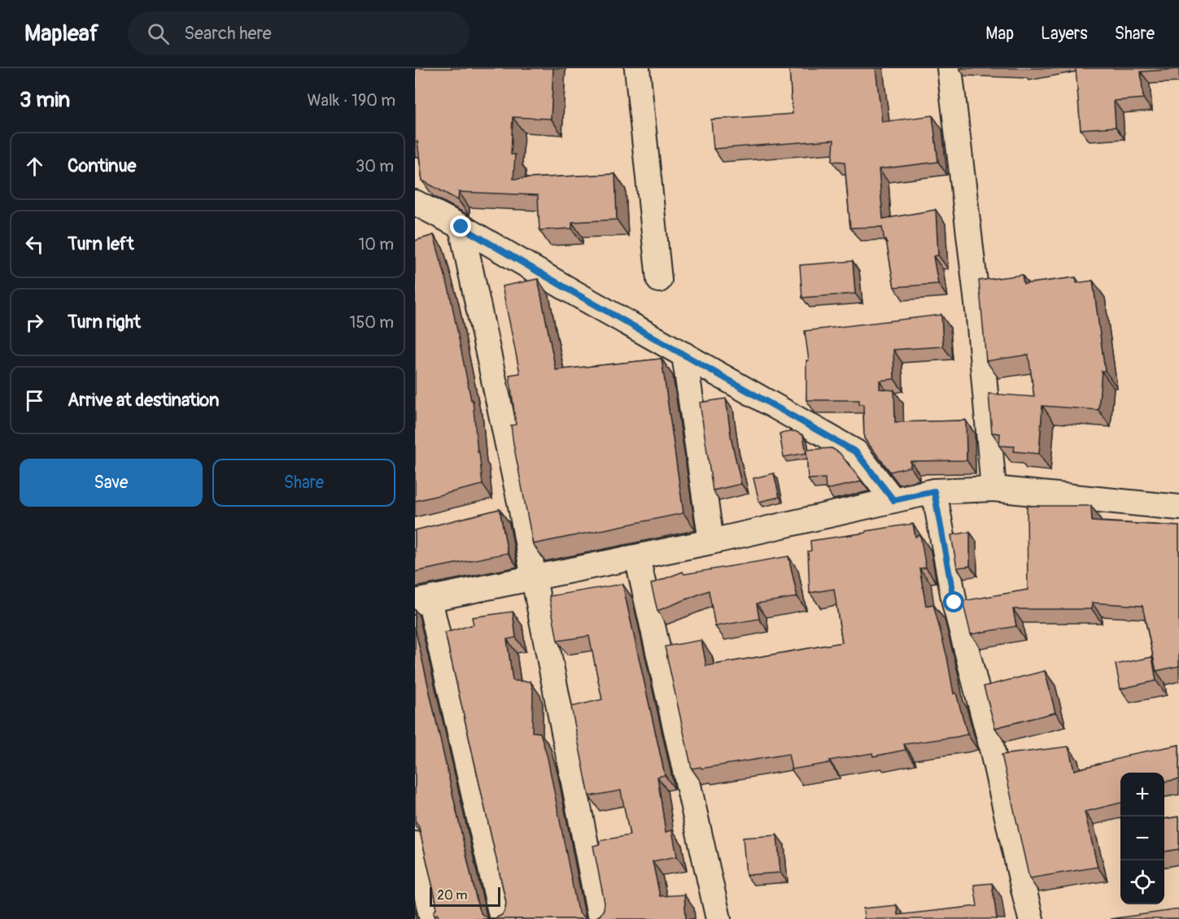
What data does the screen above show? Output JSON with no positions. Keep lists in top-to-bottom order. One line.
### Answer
{"scale_bar":"20 m","page":{"header":"Mapleaf","search":"Search here","nav":["Map","Layers","Share"],"heading":["3 min","Walk · 190 m"],"list":[["Continue","30 m"],["Turn left","10 m"],["Turn right","150 m"],"Arrive at destination"],"buttons":["Save","Share"],"map_buttons":["+","−"],"scale":"20 m"}}
